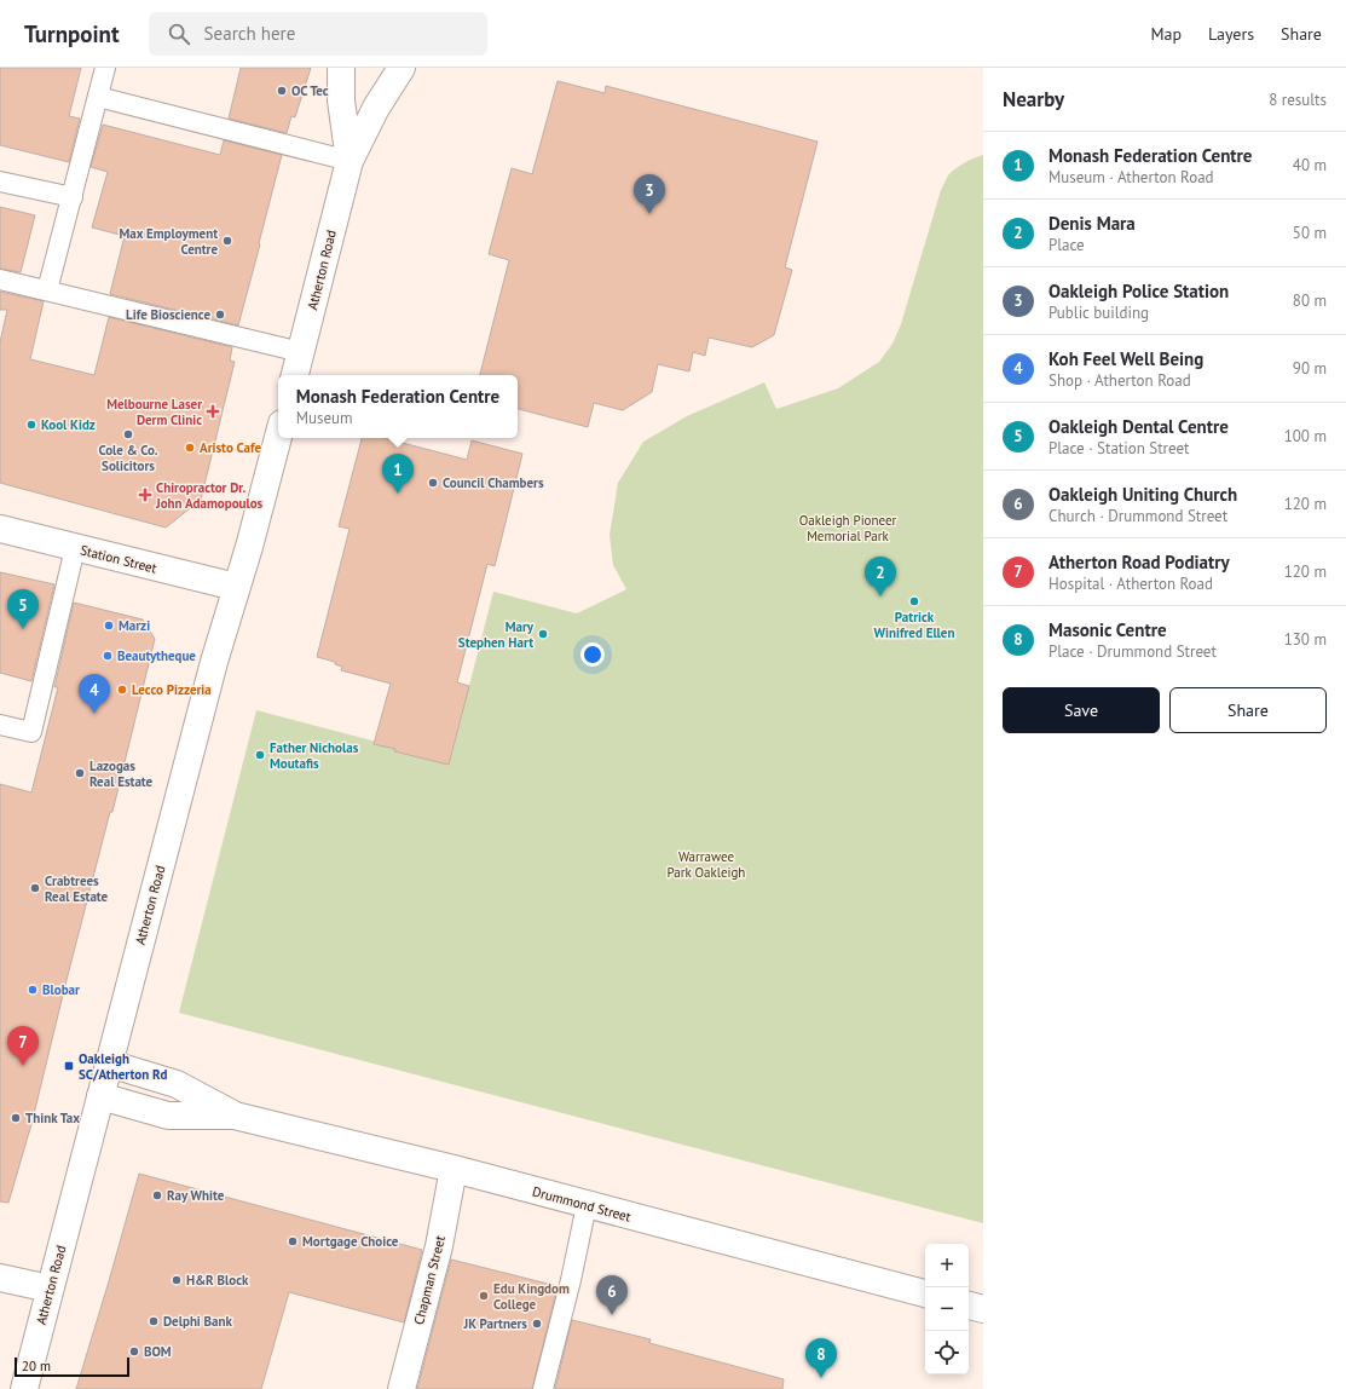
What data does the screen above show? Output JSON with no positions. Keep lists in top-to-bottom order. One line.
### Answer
{"streets":{"street":["Atherton Road","Station Street","Drummond Street","Chapman Street"]},"crossings":[["Atherton Road","Station Street"],["Atherton Road","Drummond Street"],["Drummond Street","Chapman Street"]],"parks":["Oakleigh Pioneer Memorial Park","Warrawee Park Oakleigh"],"places":{"other":["OC Tec","Max Employment Centre","Life Bioscience","Kool Kidz","Cole & Co. Solicitors","Aristo Cafe","Council Chambers","Patrick Winifred Ellen","Marzi","Mary Stephen Hart","Beautytheque","Lecco Pizzeria","Father Nicholas Moutafis","Lazogas Real Estate","Crabtrees Real Estate","Blobar","Think Tax","Ray White","Mortgage Choice","H&R Block","Edu Kingdom College","Delphi Bank","JK Partners","BOM"],"health":["Melbourne Laser Derm Clinic","Chiropractor Dr. John Adamopoulos"],"transit":["Oakleigh SC/Atherton Rd"]},"scale_bar":"20 m","page":{"header":"Turnpoint","search":"Search here","nav":["Map","Layers","Share"],"heading":["Nearby","8 results"],"list":[{"mark":"1","name":"Monash Federation Centre","note":"Museum · Atherton Road","value":"40 m"},{"mark":"2","name":"Denis Mara","note":"Place","value":"50 m"},{"mark":"3","name":"Oakleigh Police Station","note":"Public building","value":"80 m"},{"mark":"4","name":"Koh Feel Well Being","note":"Shop · Atherton Road","value":"90 m"},{"mark":"5","name":"Oakleigh Dental Centre","note":"Place · Station Street","value":"100 m"},{"mark":"6","name":"Oakleigh Uniting Church","note":"Church · Drummond Street","value":"120 m"},{"mark":"7","name":"Atherton Road Podiatry","note":"Hospital · Atherton Road","value":"120 m"},{"mark":"8","name":"Masonic Centre","note":"Place · Drummond Street","value":"130 m"}],"pins":["3","1","2","5","4","7","6","8"],"popup":["Monash Federation Centre","Museum"],"buttons":["Save","Share"],"map_buttons":["+","−"],"scale":"20 m"}}
